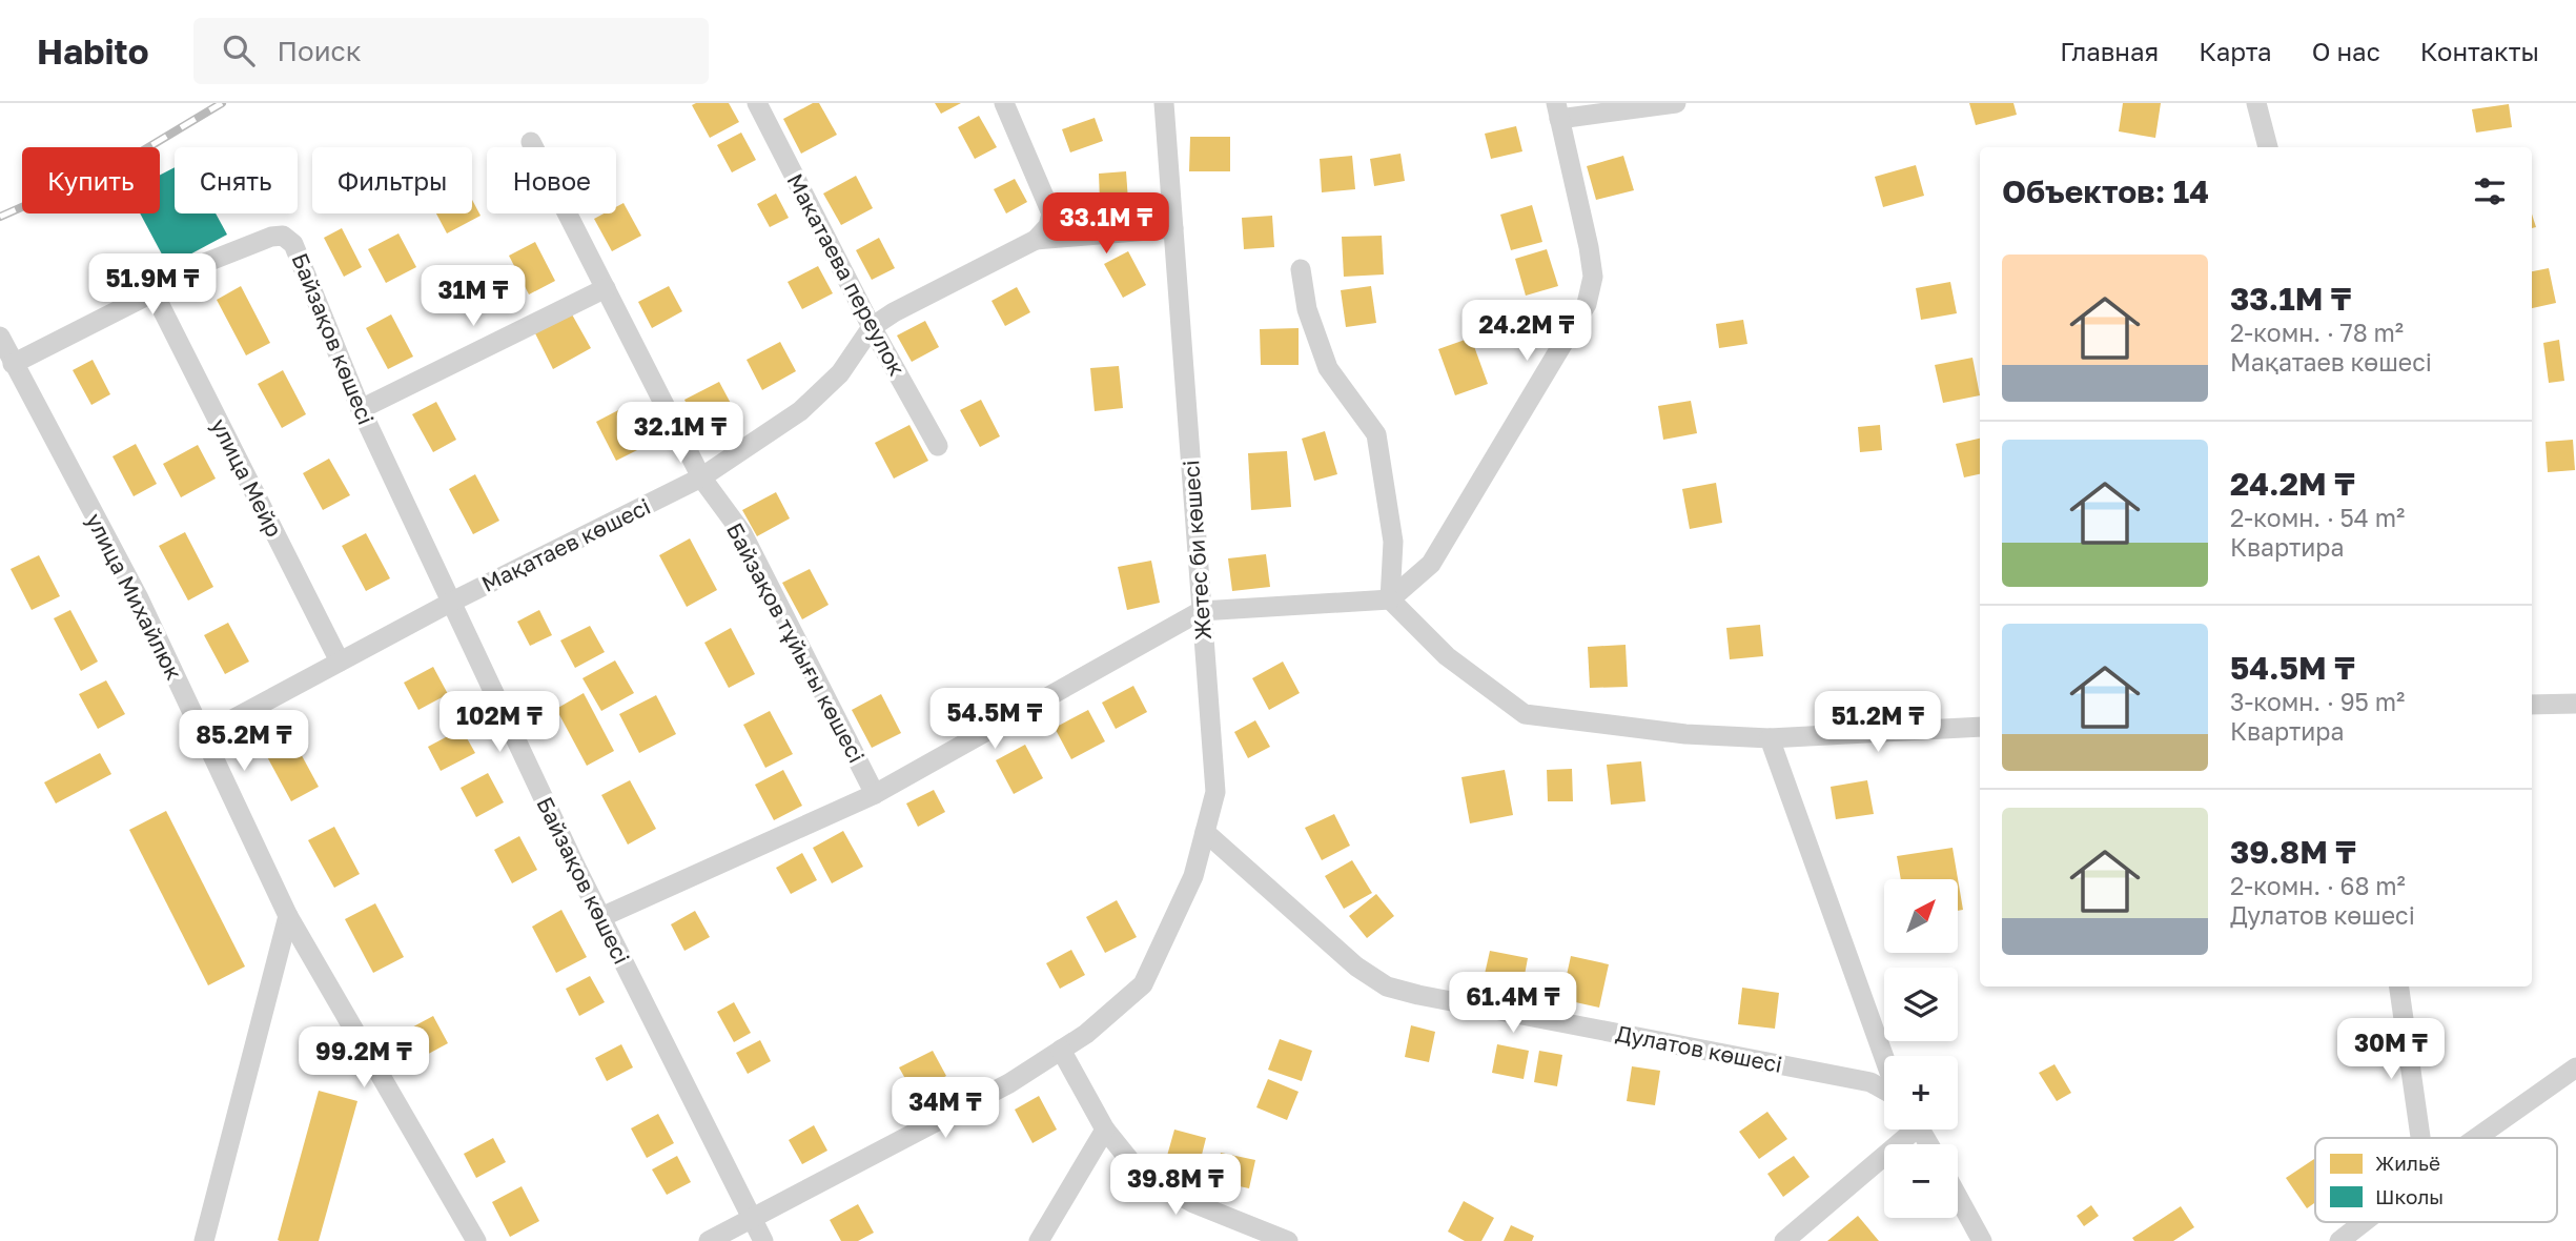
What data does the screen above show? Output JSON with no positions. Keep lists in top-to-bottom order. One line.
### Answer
{"streets":{"street":["Макатаева переулок","Байзақов көшесі","улица Мейр","Мақатаев көшесі","Жетес би көшесі","улица Михайлюк","Байзақов тұйығы көшесі","Дулатов көшесі"]},"crossings":[["Макатаева переулок","Мақатаев көшесі"],["Байзақов көшесі","улица Мейр"],["Байзақов көшесі","Мақатаев көшесі"],["улица Мейр","Мақатаев көшесі"],["Мақатаев көшесі","улица Михайлюк"],["Мақатаев көшесі","Байзақов тұйығы көшесі"],["Жетес би көшесі","Дулатов көшесі"]],"legend":["Жильё","Школы"],"north":"top right","page":{"header":"Habito","search":"Поиск","nav":["Главная","Карта","О нас","Контакты"],"chip":["Купить","Снять","Фильтры","Новое"],"heading":"Объектов: 14","price":["33.1M ₸","51.9M ₸","31M ₸","24.2M ₸","32.1M ₸","54.5M ₸","102M ₸","51.2M ₸","85.2M ₸","61.4M ₸","30M ₸","99.2M ₸","34M ₸","39.8M ₸"],"list":[{"name":"33.1M ₸","note":"2-комн. · 78 m² · Мақатаев көшесі"},{"name":"24.2M ₸","note":"2-комн. · 54 m² · Квартира"},{"name":"54.5M ₸","note":"3-комн. · 95 m² · Квартира"},{"name":"39.8M ₸","note":"2-комн. · 68 m² · Дулатов көшесі"}],"map_buttons":["+","−"]}}
